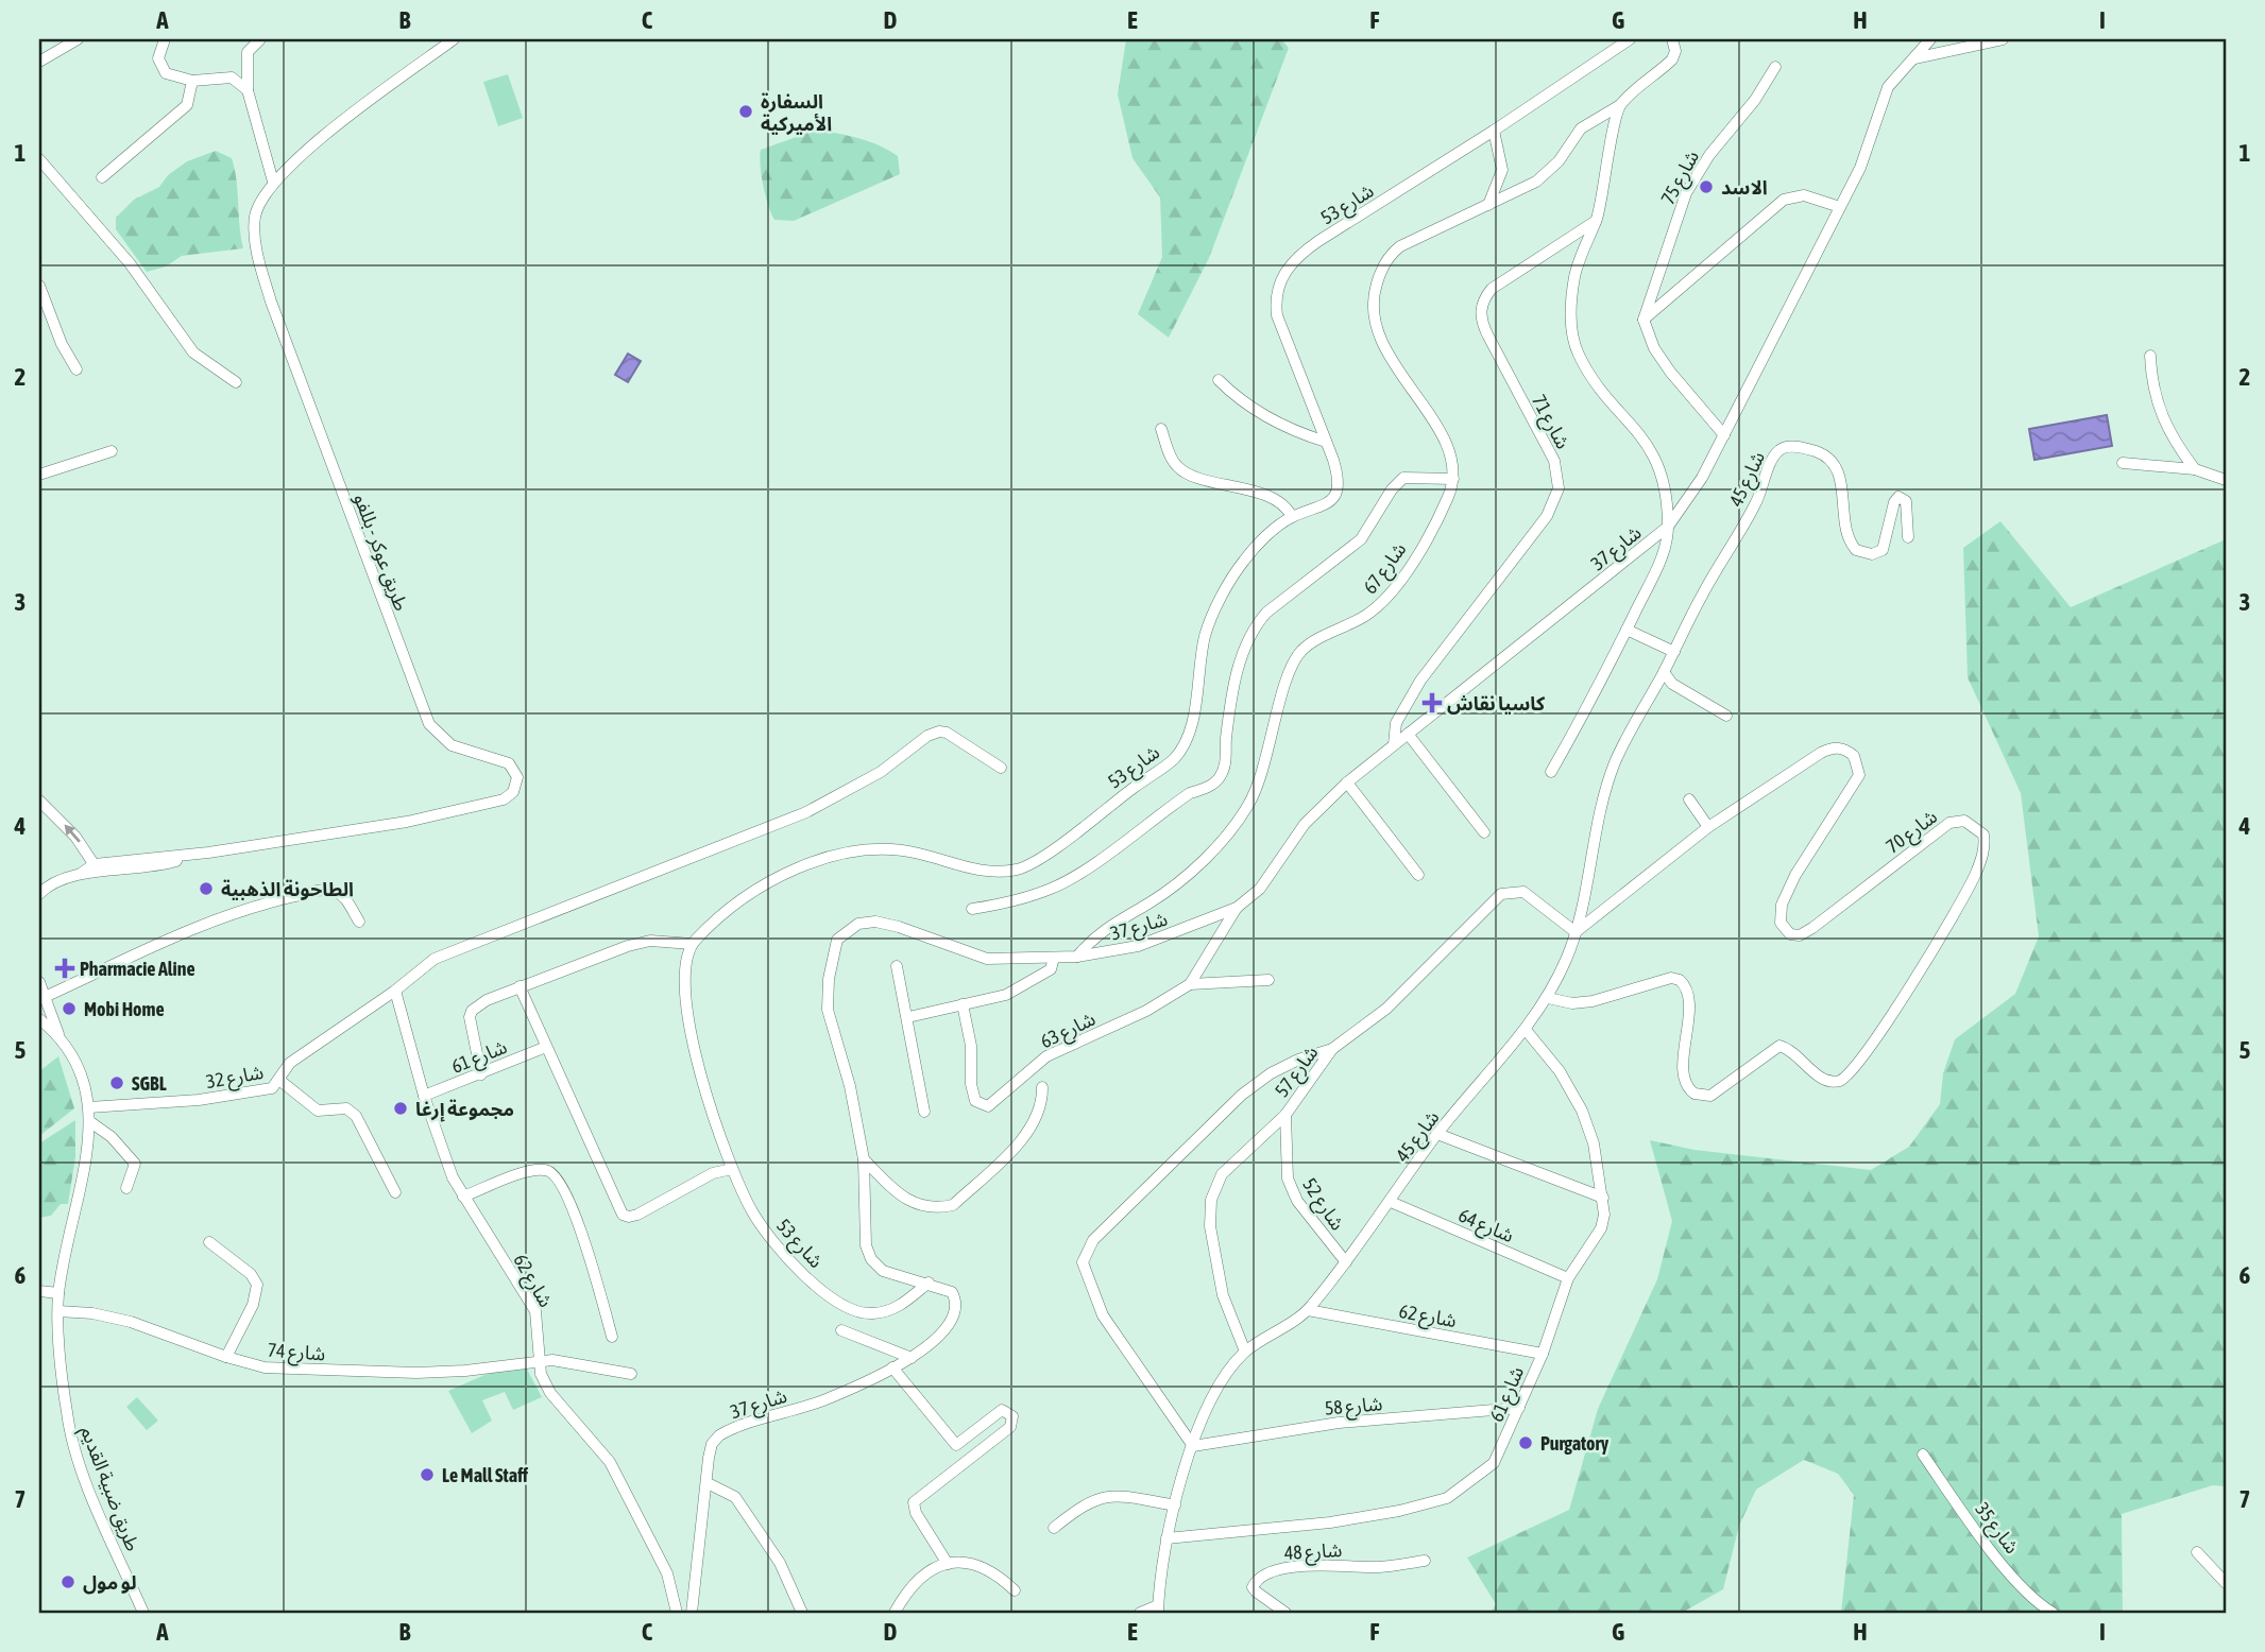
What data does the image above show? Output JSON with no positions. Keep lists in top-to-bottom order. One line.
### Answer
{"streets":{"street":["شارع 75","شارع 53","شارع 71","شارع 45","شارع 37","طريق عوكر - بللفو","شارع 67","شارع 70","شارع 63","شارع 61","شارع 57","شارع 32","شارع 52","شارع 64","شارع 62","شارع 74","شارع 58","طريق ضبية القديم","شارع 35","شارع 48"]},"crossings":[["شارع 53","شارع 37"],["شارع 71","شارع 37"],["شارع 45","شارع 70"],["شارع 45","شارع 61"],["شارع 45","شارع 57"],["شارع 45","شارع 52"],["شارع 45","شارع 64"],["شارع 45","شارع 62"],["شارع 45","شارع 58"],["شارع 37","شارع 67"],["شارع 37","شارع 63"],["شارع 70","شارع 57"],["شارع 61","شارع 64"],["شارع 61","شارع 62"],["شارع 61","شارع 58"],["شارع 57","شارع 52"],["شارع 32","شارع 62"],["شارع 32","طريق ضبية القديم"],["شارع 62","شارع 74"],["شارع 74","طريق ضبية القديم"]],"places":{"other":["السفارة الأميركية","الاسد","الطاحونة الذهبية","Mobi Home","SGBL","مجموعة إرغا","Purgatory","Le Mall Staff","لو مول"],"health":["كاسيا نقاش","Pharmacie Aline"]},"grid":{"columns":["A","B","C","D","E","F","G","H","I"],"rows":["1","2","3","4","5","6","7"]}}
